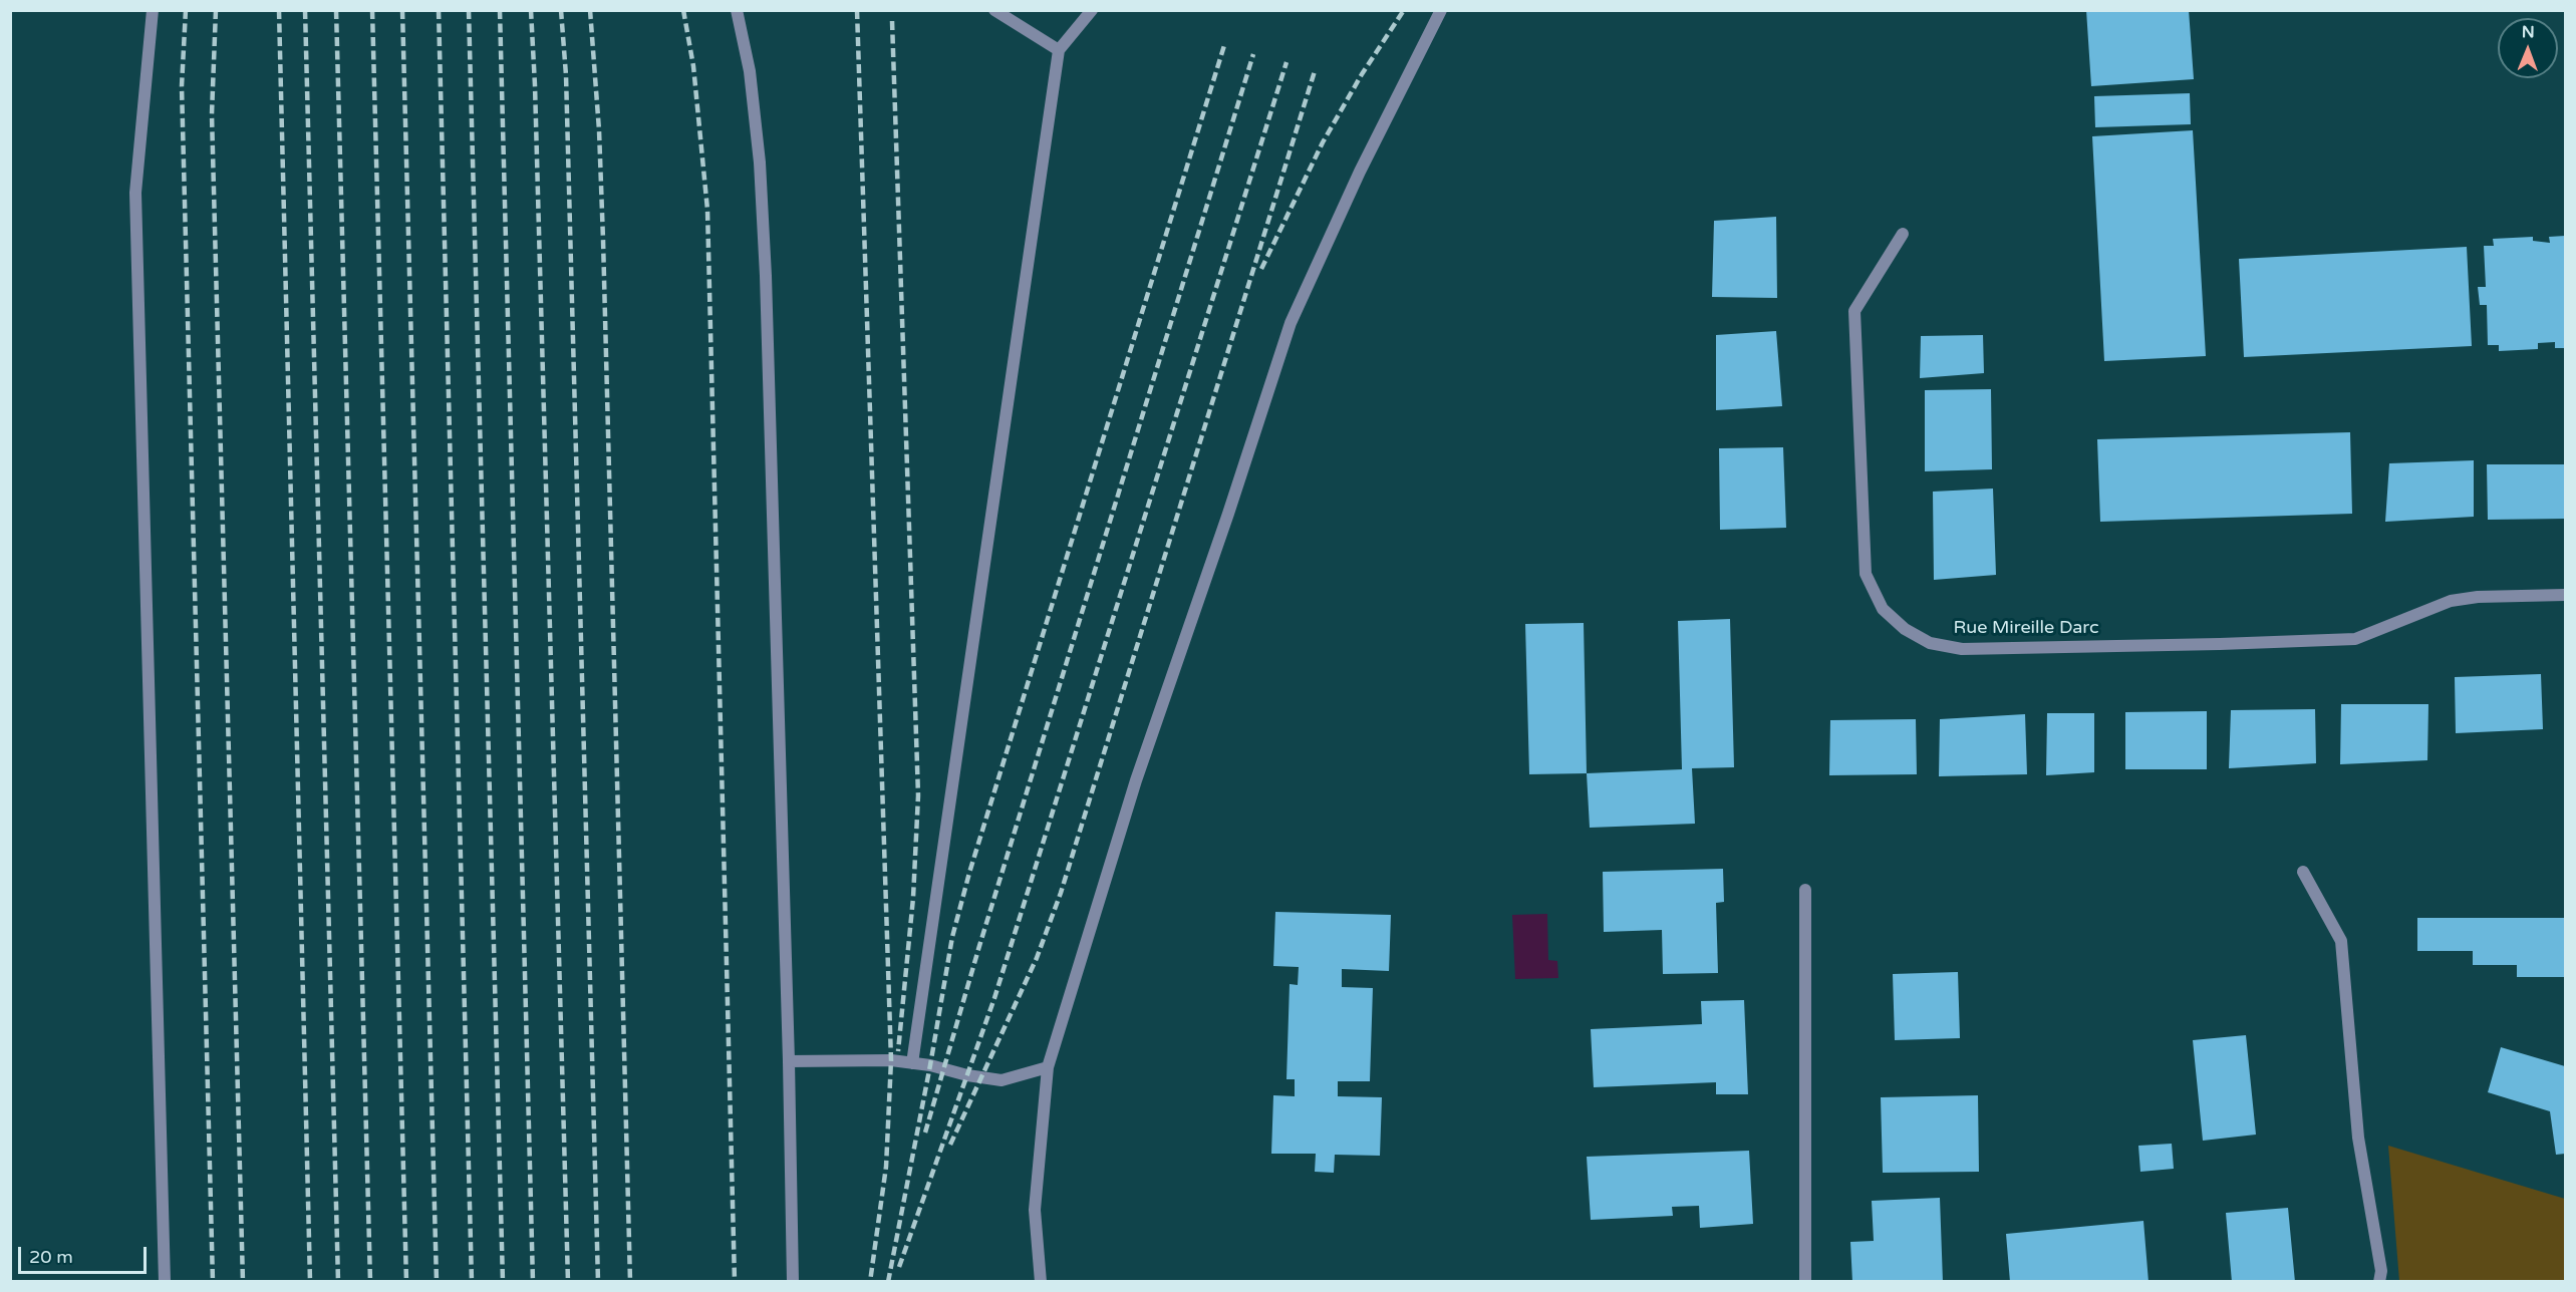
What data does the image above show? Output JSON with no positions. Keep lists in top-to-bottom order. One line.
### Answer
{"streets":{"street":["Rue Mireille Darc"]},"scale_bar":"20 m","north":"top"}
